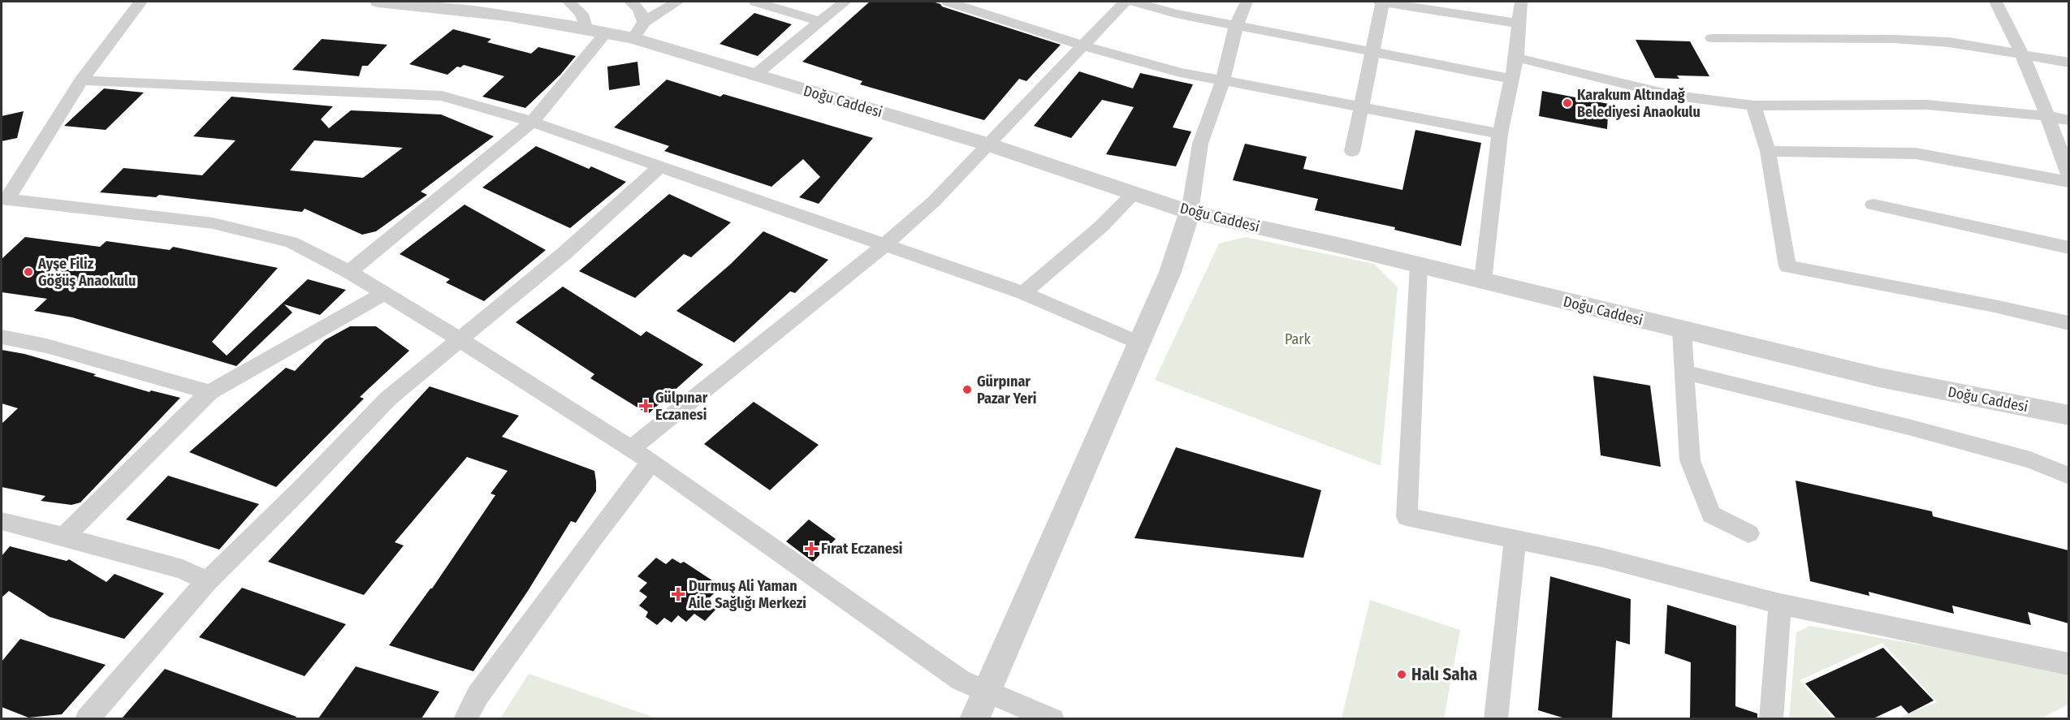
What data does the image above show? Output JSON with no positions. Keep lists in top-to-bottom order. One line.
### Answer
{"streets":{"street":["Doğu Caddesi"]},"parks":["Park"],"places":{"other":["Karakum Altındağ Belediyesi Anaokulu","Ayşe Filiz Göğüş Anaokulu","Gürpınar Pazar Yeri","Halı Saha"],"health":["Gülpınar Eczanesi","Fırat Eczanesi","Durmuş Ali Yaman Aile Sağlığı Merkezi"]}}
